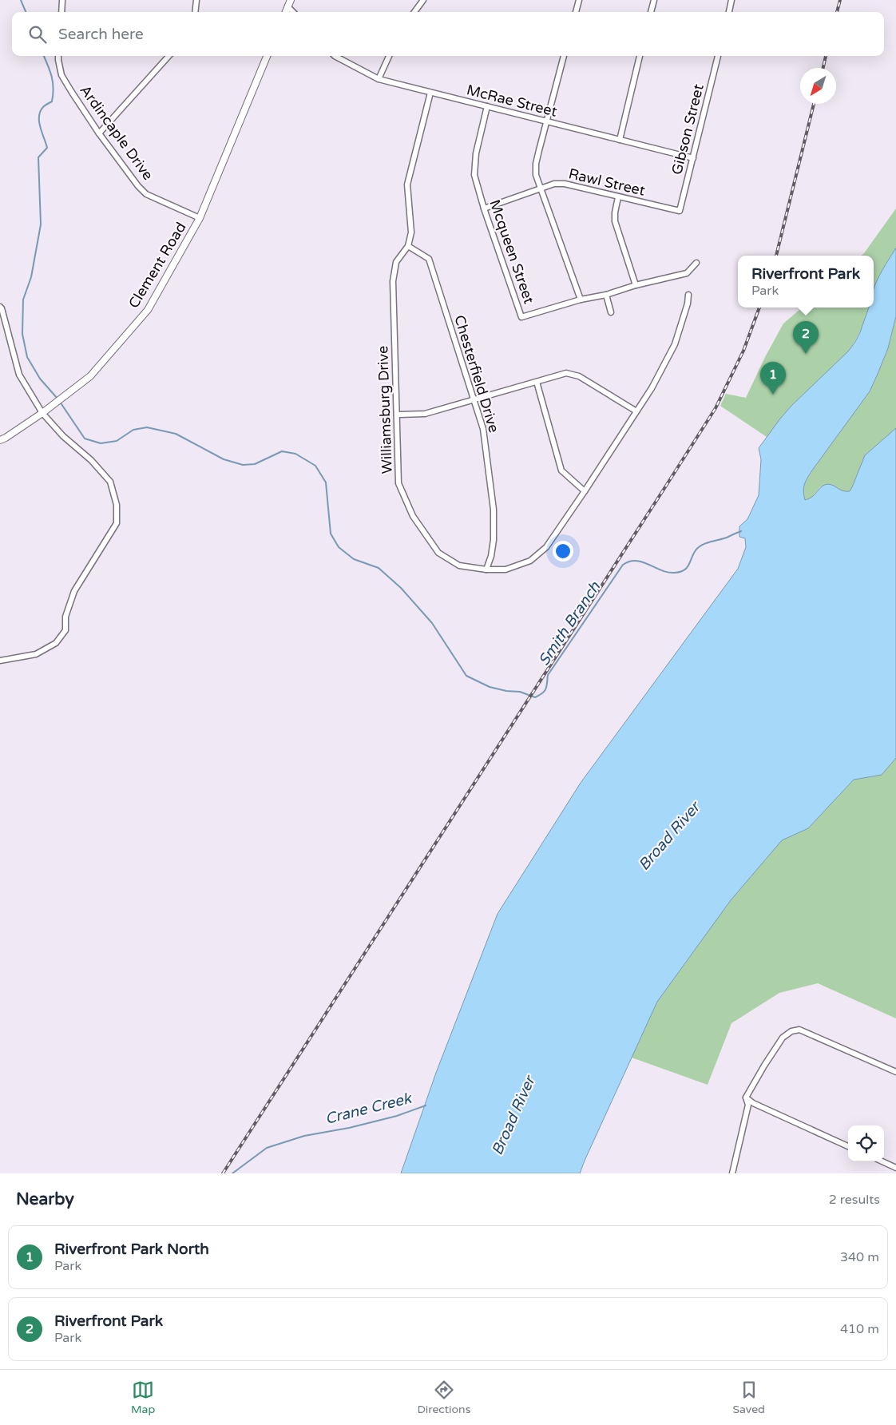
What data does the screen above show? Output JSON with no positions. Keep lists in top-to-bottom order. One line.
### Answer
{"streets":{"street":["McRae Street","Gibson Street","Ardincaple Drive","Rawl Street","Mcqueen Street","Clement Road","Chesterfield Drive","Williamsburg Drive"]},"crossings":[["McRae Street","Gibson Street"],["McRae Street","Mcqueen Street"],["McRae Street","Williamsburg Drive"],["Gibson Street","Rawl Street"],["Ardincaple Drive","Clement Road"],["Rawl Street","Mcqueen Street"],["Chesterfield Drive","Williamsburg Drive"]],"water":["Smith Branch","Broad River","Crane Creek"],"north":"bottom left","page":{"search":"Search here","popup":["Riverfront Park","Park"],"pins":["2","1"],"heading":["Nearby","2 results"],"list":[{"mark":"1","name":"Riverfront Park North","note":"Park","value":"340 m"},{"mark":"2","name":"Riverfront Park","note":"Park","value":"410 m"}],"nav":["Map","Directions","Saved"]}}
